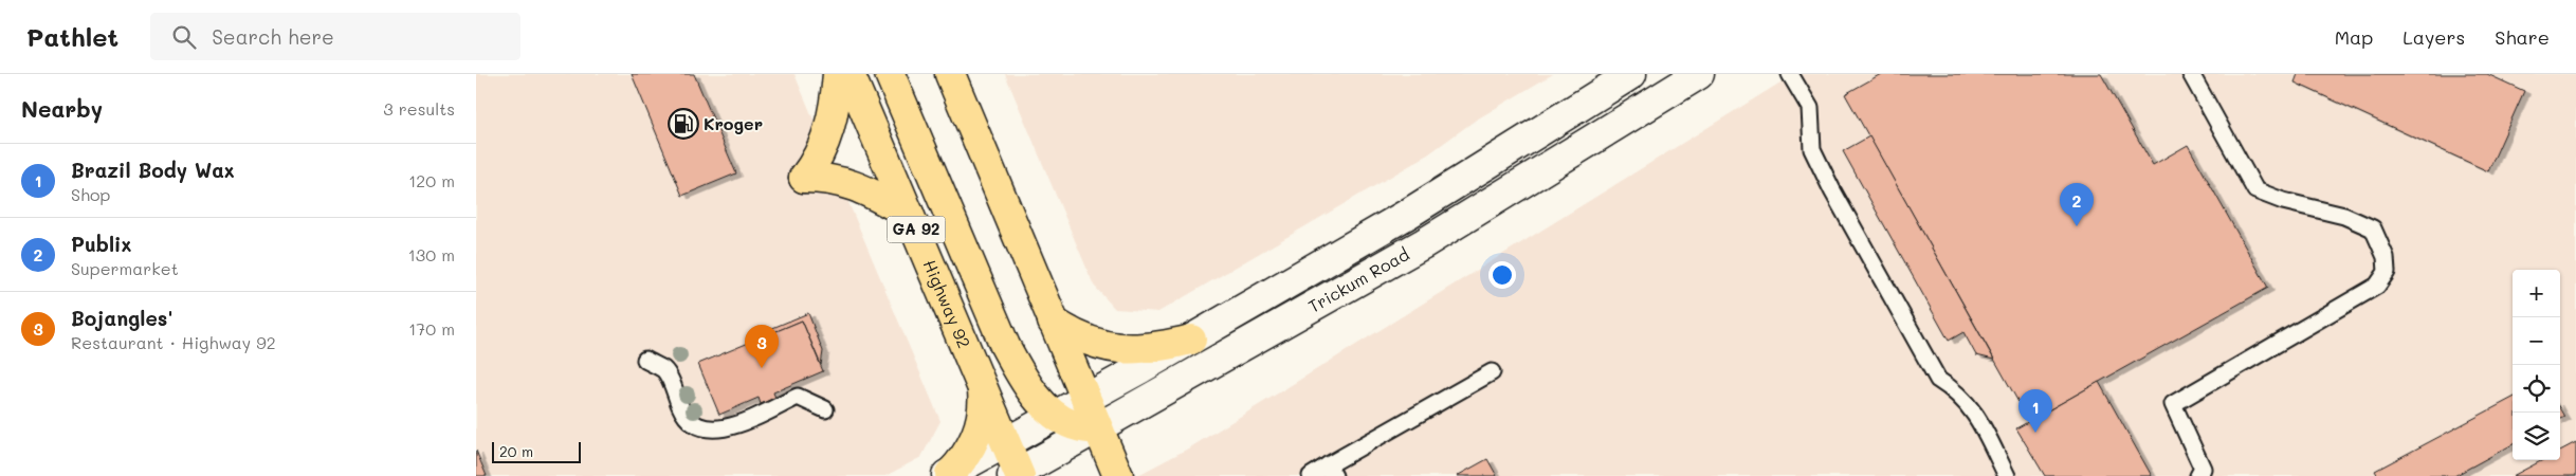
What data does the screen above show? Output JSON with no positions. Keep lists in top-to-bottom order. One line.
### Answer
{"streets":{"main road":["GA 92","Highway 92"],"street":["Trickum Road"]},"crossings":[["Trickum Road","Highway 92"]],"places":{"fuel station":["Kroger"]},"scale_bar":"20 m","page":{"header":"Pathlet","search":"Search here","nav":["Map","Layers","Share"],"heading":["Nearby","3 results"],"list":[{"mark":"1","name":"Brazil Body Wax","note":"Shop","value":"120 m"},{"mark":"2","name":"Publix","note":"Supermarket","value":"130 m"},{"mark":"3","name":"Bojangles'","note":"Restaurant · Highway 92","value":"170 m"}],"pins":["2","3","1"],"map_buttons":["+","−"],"scale":"20 m"}}
